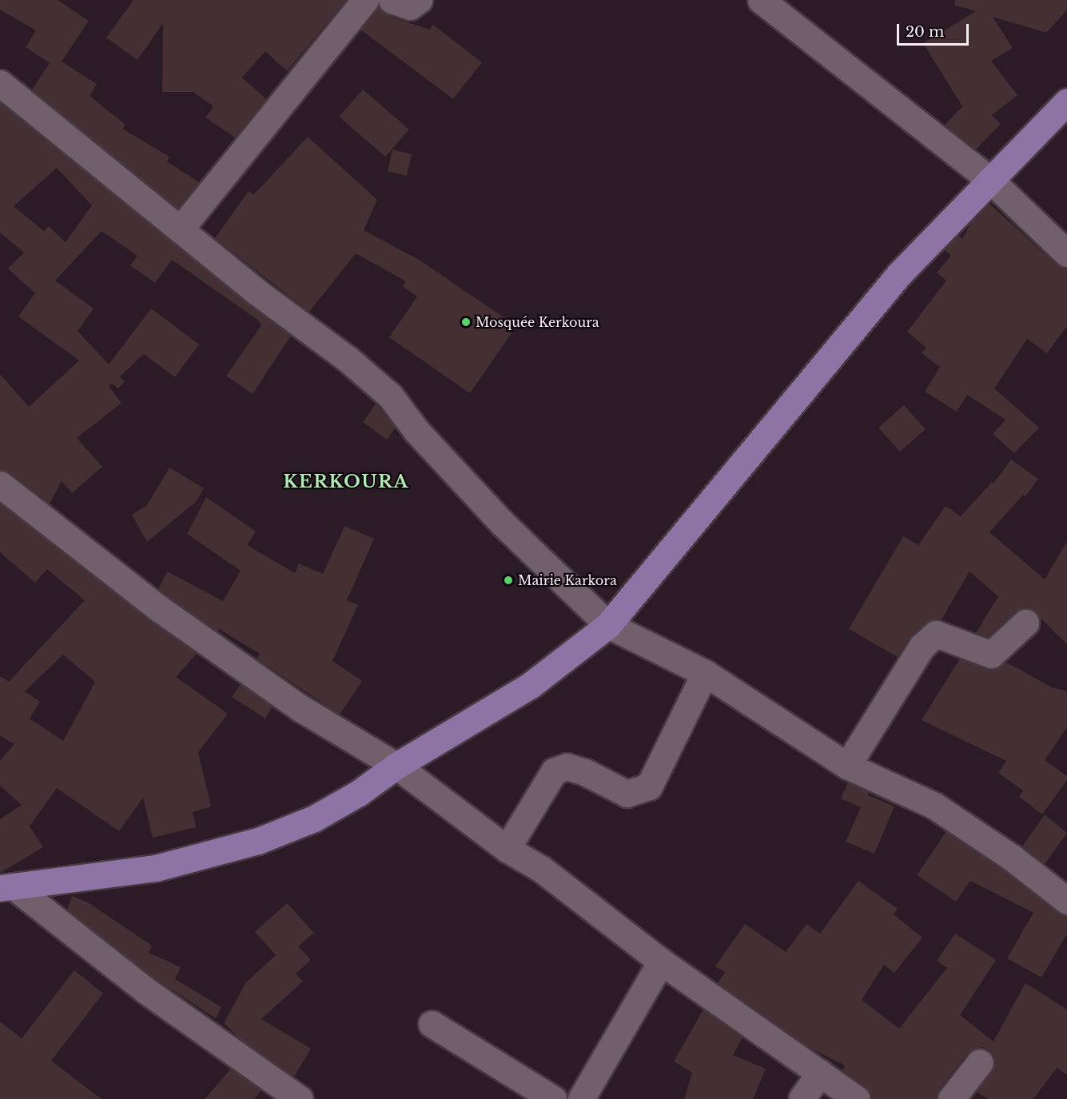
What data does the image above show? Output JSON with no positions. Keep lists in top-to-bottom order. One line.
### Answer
{"districts":["KERKOURA"],"places":["Mosquée Kerkoura","Mairie Karkora"],"scale_bar":"20 m"}
